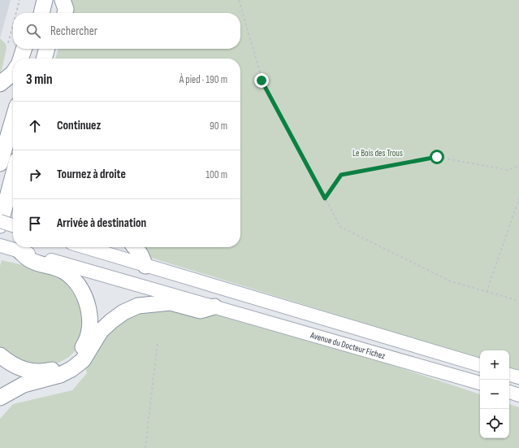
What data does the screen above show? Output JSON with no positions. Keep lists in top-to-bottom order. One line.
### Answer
{"streets":{"main road":["Avenue du Docteur Fichez"]},"parks":["Le Bois des Trous"],"page":{"search":"Rechercher","heading":["3 min","À pied · 190 m"],"list":[["Continuez","90 m"],["Tournez à droite","100 m"],"Arrivée à destination"],"map_buttons":["+","−"]}}
